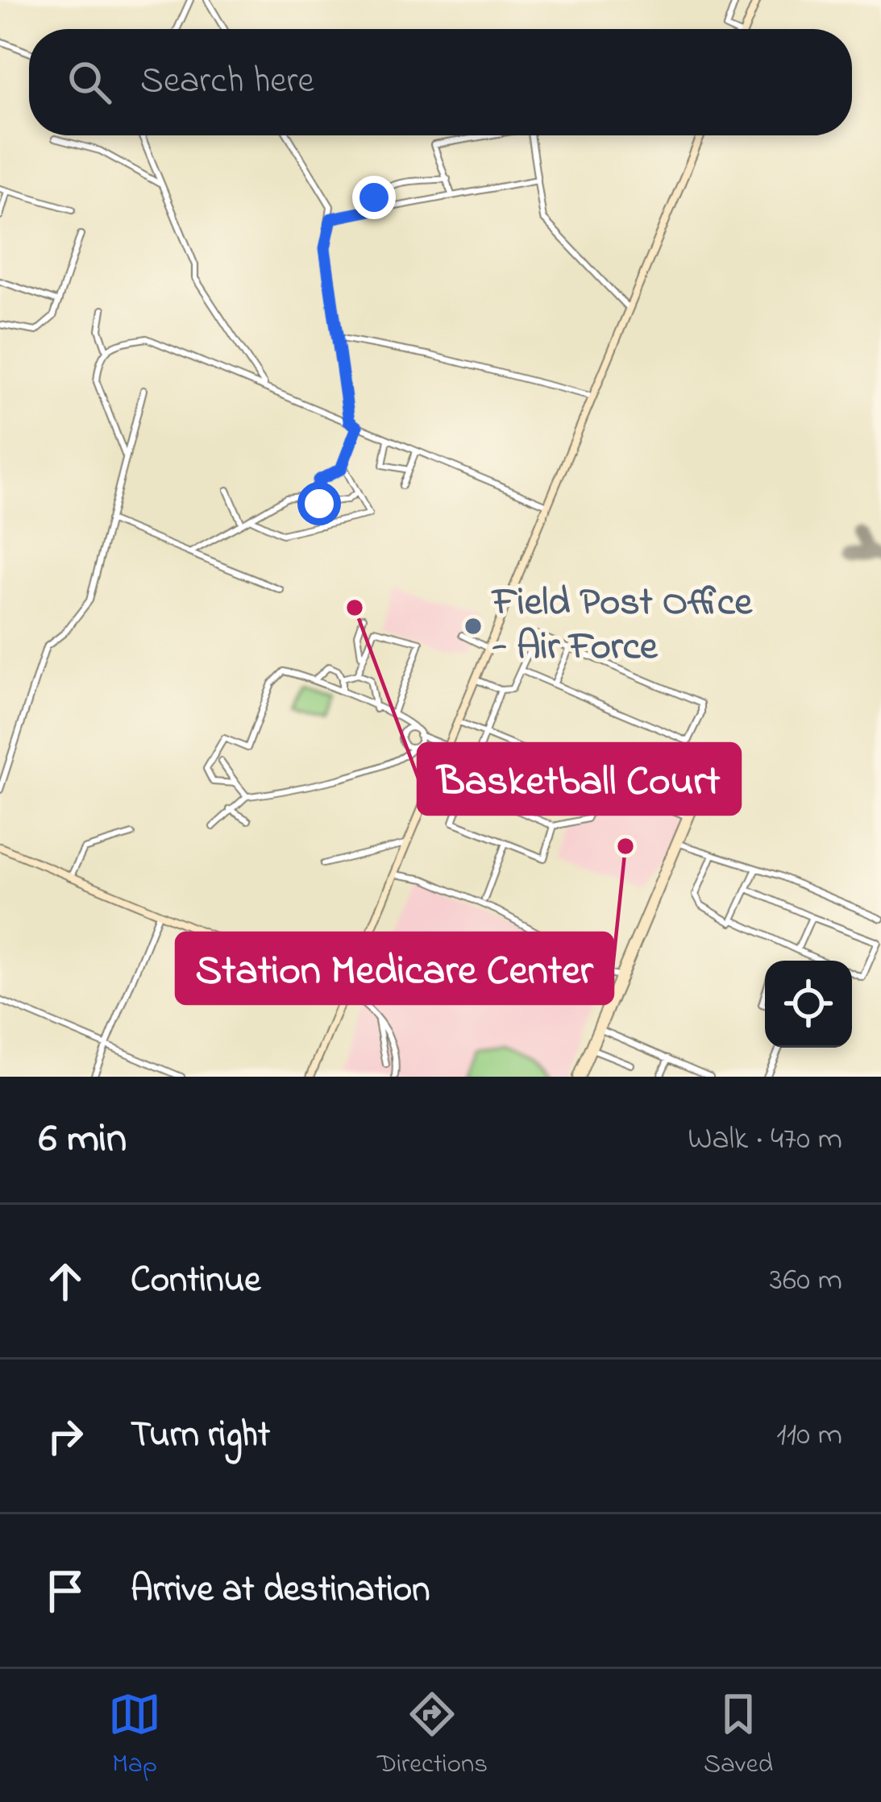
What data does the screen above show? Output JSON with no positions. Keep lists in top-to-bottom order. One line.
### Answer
{"places":["Basketball Court","Field Post Office - Air Force","Station Medicare Center"],"page":{"search":"Search here","heading":["6 min","Walk · 470 m"],"list":[["Continue","360 m"],["Turn right","110 m"],"Arrive at destination"],"nav":["Map","Directions","Saved"]}}
